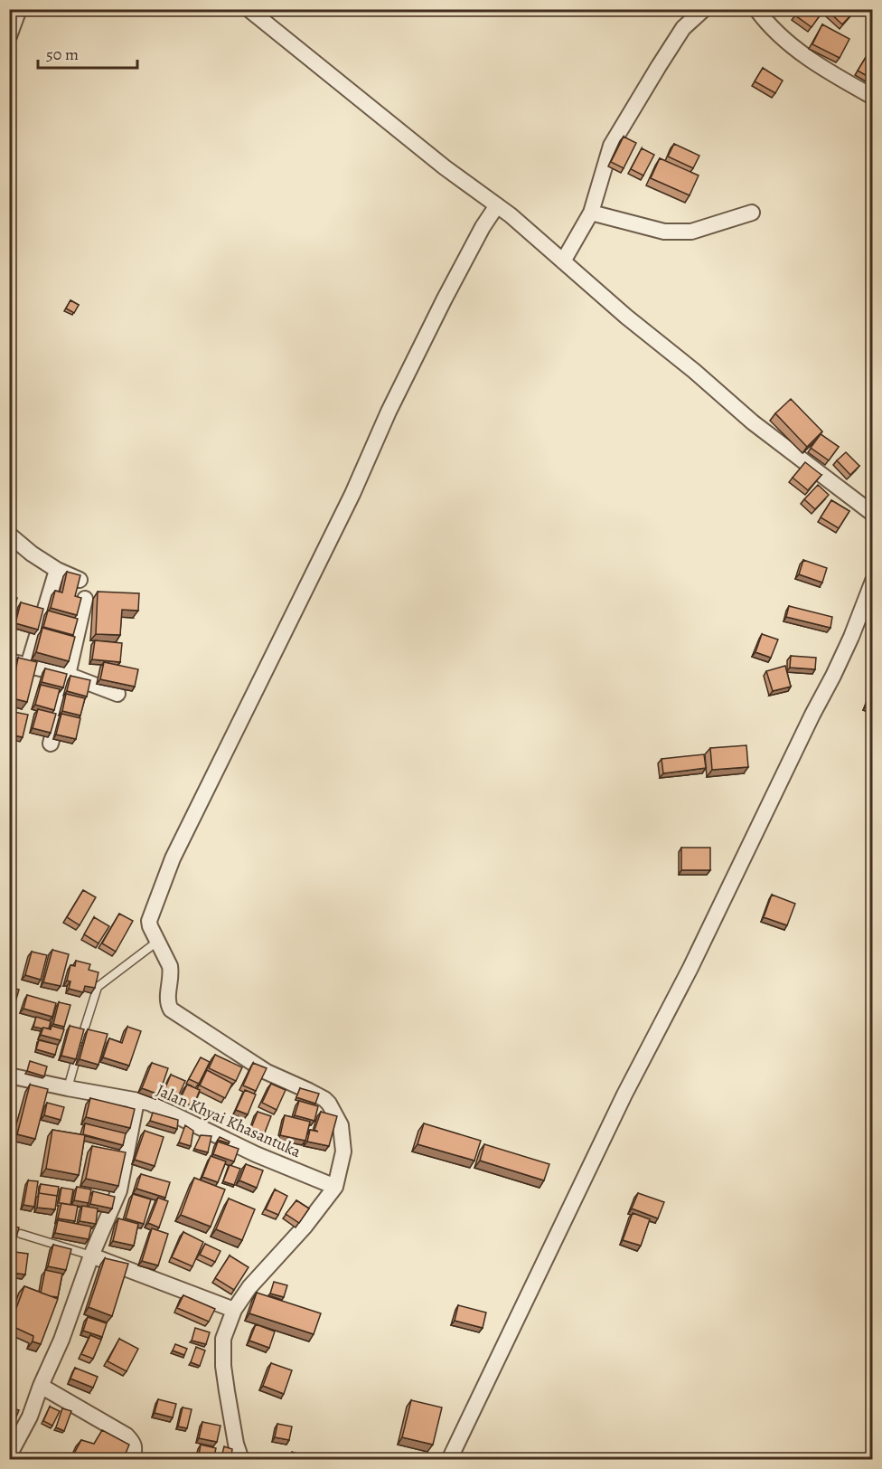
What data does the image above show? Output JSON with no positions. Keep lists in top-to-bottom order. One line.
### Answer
{"streets":{"street":["Jalan Khyai Khasantuka"]},"scale_bar":"50 m"}
